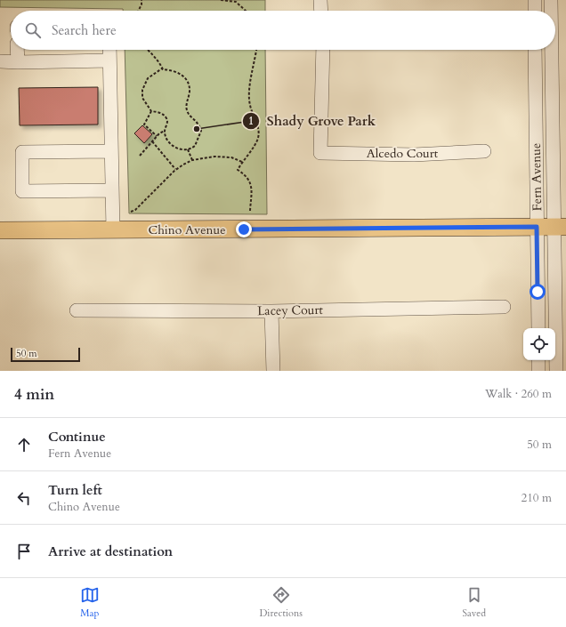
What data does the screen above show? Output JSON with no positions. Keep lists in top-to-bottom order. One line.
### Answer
{"streets":{"main road":["Chino Avenue"],"street":["Alcedo Court","Fern Avenue","Lacey Court"]},"crossings":[["Fern Avenue","Chino Avenue"]],"places":["Shady Grove Park"],"scale_bar":"50 m","page":{"search":"Search here","scale":"50 m","heading":["4 min","Walk · 260 m"],"list":[["Continue","Fern Avenue","50 m"],["Turn left","Chino Avenue","210 m"],"Arrive at destination"],"nav":["Map","Directions","Saved"]}}
